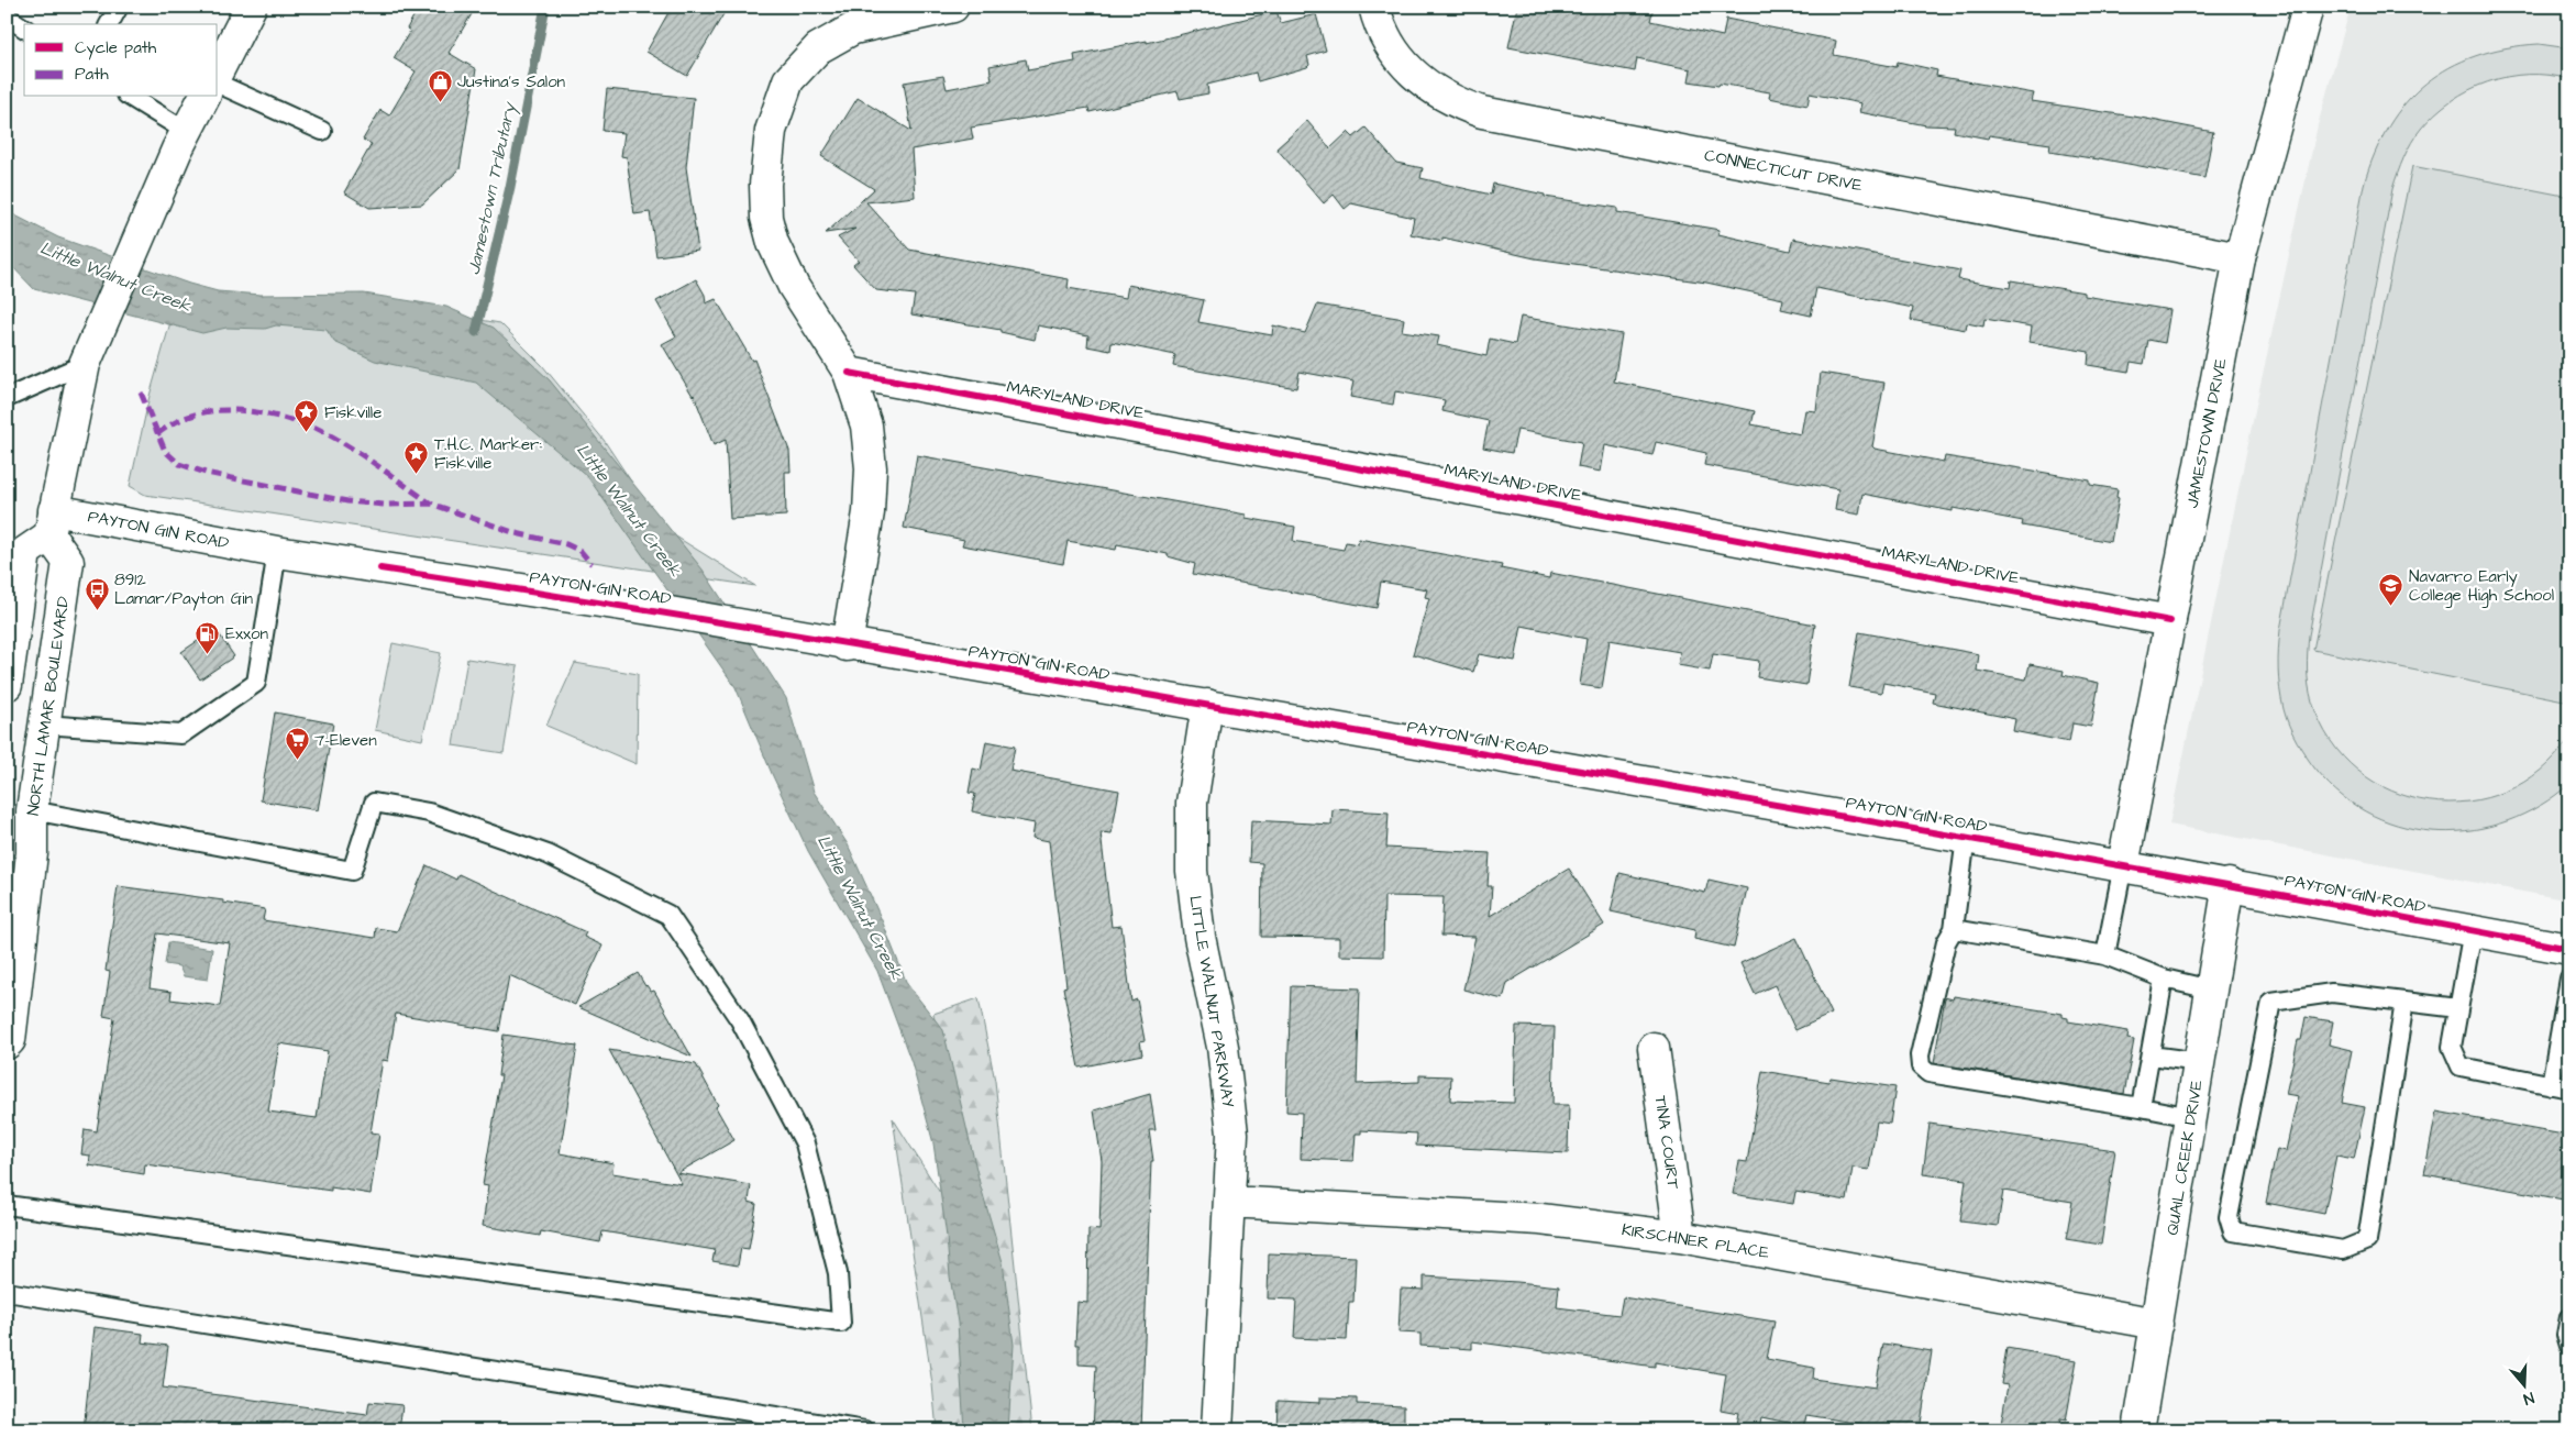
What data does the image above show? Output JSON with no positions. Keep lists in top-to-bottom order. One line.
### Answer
{"streets":{"street":["CONNECTICUT DRIVE","MARYLAND DRIVE","JAMESTOWN DRIVE","PAYTON GIN ROAD","NORTH LAMAR BOULEVARD","LITTLE WALNUT PARKWAY","TINA COURT","QUAIL CREEK DRIVE","KIRSCHNER PLACE"]},"crossings":[["CONNECTICUT DRIVE","JAMESTOWN DRIVE"],["MARYLAND DRIVE","JAMESTOWN DRIVE"],["JAMESTOWN DRIVE","PAYTON GIN ROAD"],["PAYTON GIN ROAD","NORTH LAMAR BOULEVARD"],["PAYTON GIN ROAD","LITTLE WALNUT PARKWAY"],["PAYTON GIN ROAD","QUAIL CREEK DRIVE"],["LITTLE WALNUT PARKWAY","KIRSCHNER PLACE"],["TINA COURT","KIRSCHNER PLACE"],["QUAIL CREEK DRIVE","KIRSCHNER PLACE"]],"water":["Jamestown Tributary","Little Walnut Creek"],"places":{"shop":["Justina's Salon"],"place":["Fiskville","T.H.C. Marker: Fiskville"],"school or university":["Navarro Early College High School"],"bus stop":["8912 Lamar/Payton Gin"],"fuel station":["Exxon"],"supermarket":["7-Eleven"]},"legend":["Cycle path","Path"],"north":"bottom"}
